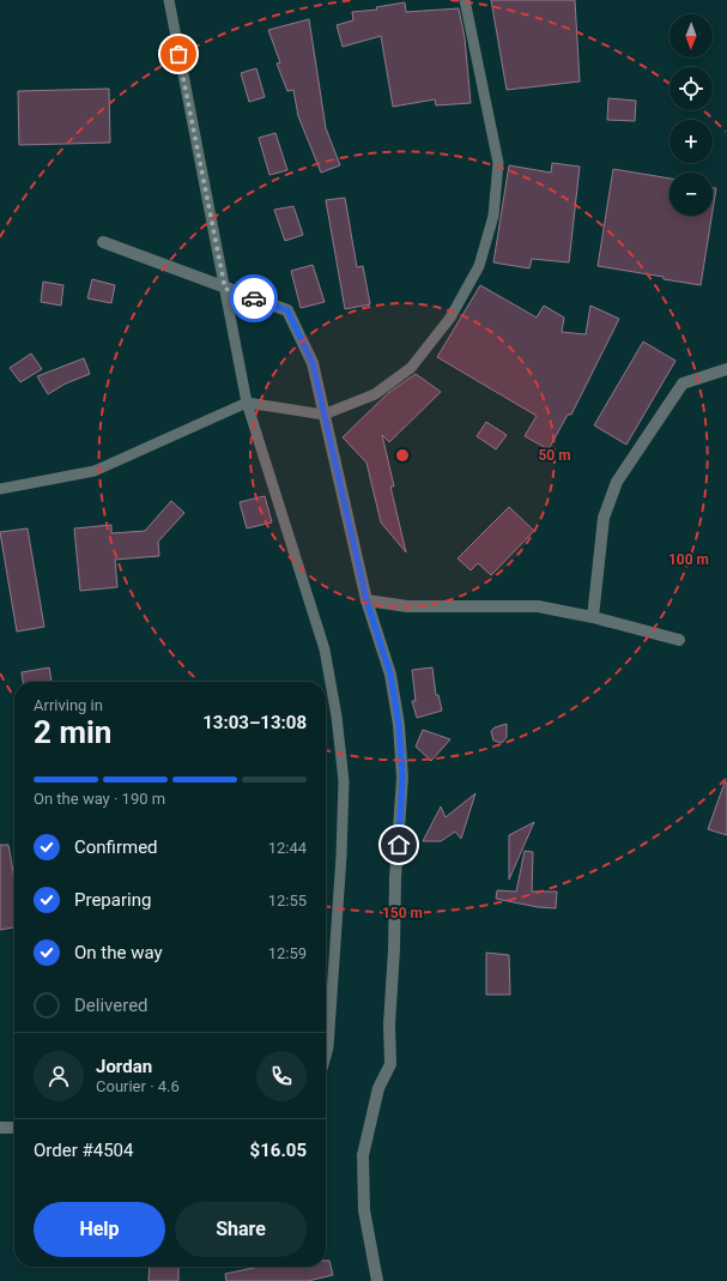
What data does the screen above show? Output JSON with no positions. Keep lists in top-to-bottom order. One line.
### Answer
{"north":"bottom","page":{"map_buttons":["+","−"],"heading":["2 min","Arriving in","13:03–13:08"],"panel":["Jordan","Courier · 4.6","Order #4504","$16.05"],"bar":"On the way · 190 m","list":[["Confirmed","12:44"],["Preparing","12:55"],["On the way","12:59"],"Delivered"],"buttons":["Help","Share"]},"rings":["50 m","100 m","150 m"]}
